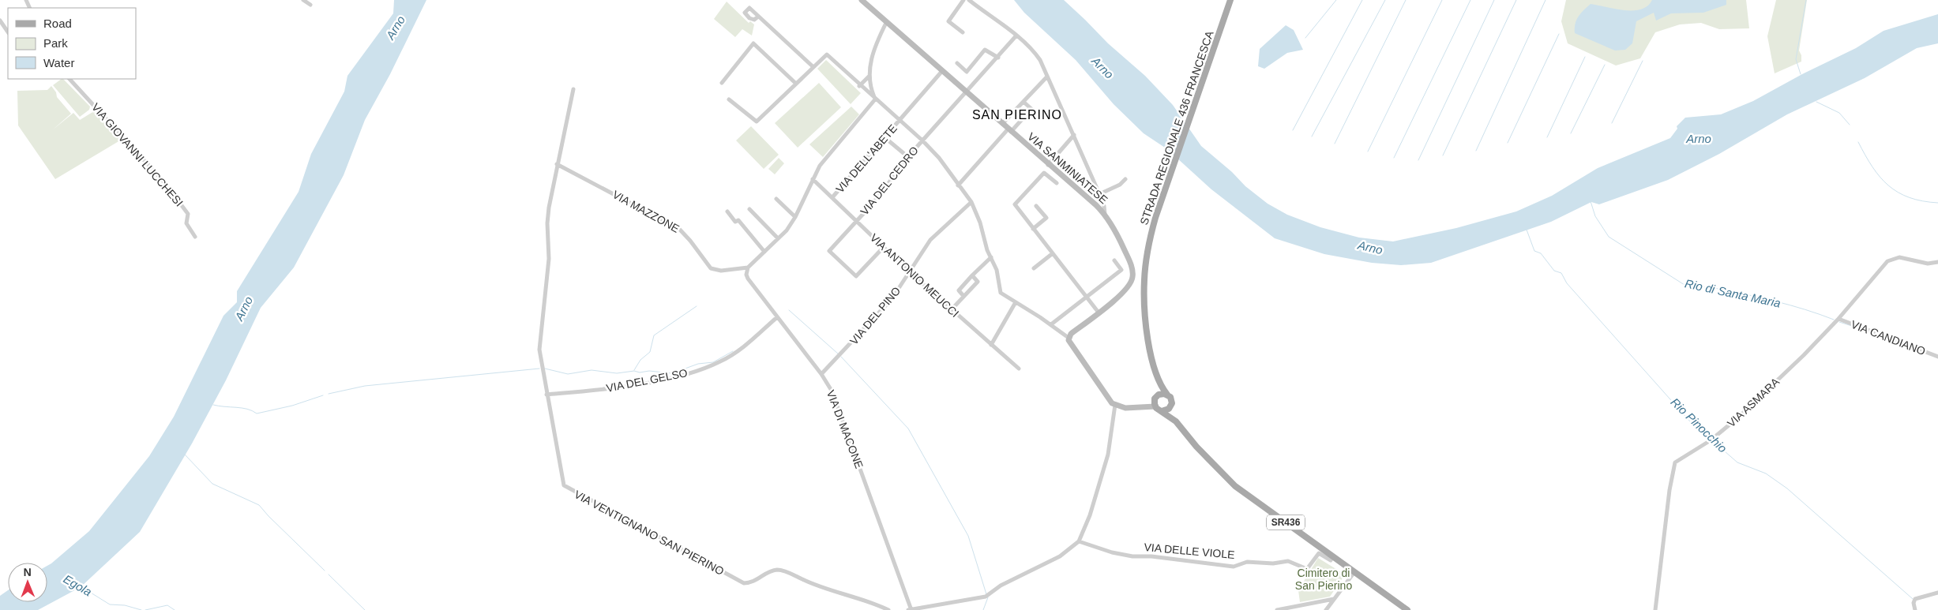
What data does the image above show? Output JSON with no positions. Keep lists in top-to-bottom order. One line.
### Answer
{"streets":{"main road":["STRADA REGIONALE 436 FRANCESCA","SR436"],"street":["VIA GIOVANNI LUCCHESI","VIA DELL'ABETE","VIA SANMINIATESE","VIA DEL CEDRO","VIA MAZZONE","VIA ANTONIO MEUCCI","VIA DEL PINO","VIA CANDIANO","VIA DEL GELSO","VIA ASMARA","VIA DI MACONE","VIA VENTIGNANO SAN PIERINO","VIA DELLE VIOLE"]},"crossings":[["STRADA REGIONALE 436 FRANCESCA","VIA DELLE VIOLE"],["VIA DELL'ABETE","VIA SANMINIATESE"],["VIA DELL'ABETE","VIA ANTONIO MEUCCI"],["VIA SANMINIATESE","VIA DEL CEDRO"],["VIA DEL CEDRO","VIA ANTONIO MEUCCI"],["VIA MAZZONE","VIA DI MACONE"],["VIA MAZZONE","VIA VENTIGNANO SAN PIERINO"],["VIA ANTONIO MEUCCI","VIA DEL PINO"],["VIA DEL PINO","VIA DI MACONE"],["VIA CANDIANO","VIA ASMARA"],["VIA DEL GELSO","VIA DI MACONE"],["VIA DEL GELSO","VIA VENTIGNANO SAN PIERINO"]],"districts":["SAN PIERINO"],"water":["Arno","Rio di Santa Maria","Rio Pinocchio","Egola"],"parks":["Cimitero di San Pierino"],"legend":["Road","Park","Water"],"north":"top"}
